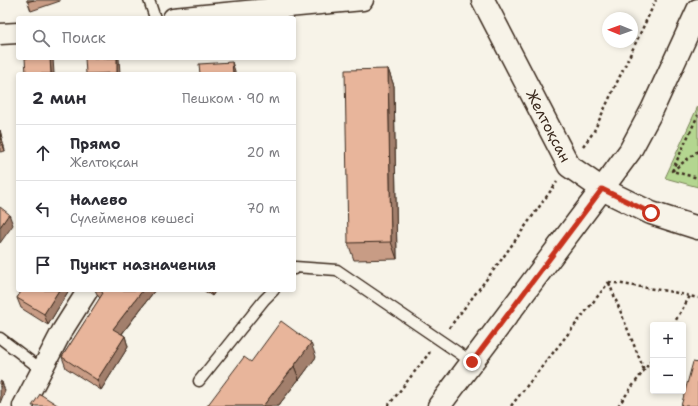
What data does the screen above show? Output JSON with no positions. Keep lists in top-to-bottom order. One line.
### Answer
{"streets":{"main road":["Желтоқсан"]},"north":"left","page":{"search":"Поиск","heading":["2 мин","Пешком · 90 m"],"list":[["Прямо","Желтоқсан","20 m"],["Налево","Сүлейменов көшесі","70 m"],"Пункт назначения"],"map_buttons":["+","−"]}}
